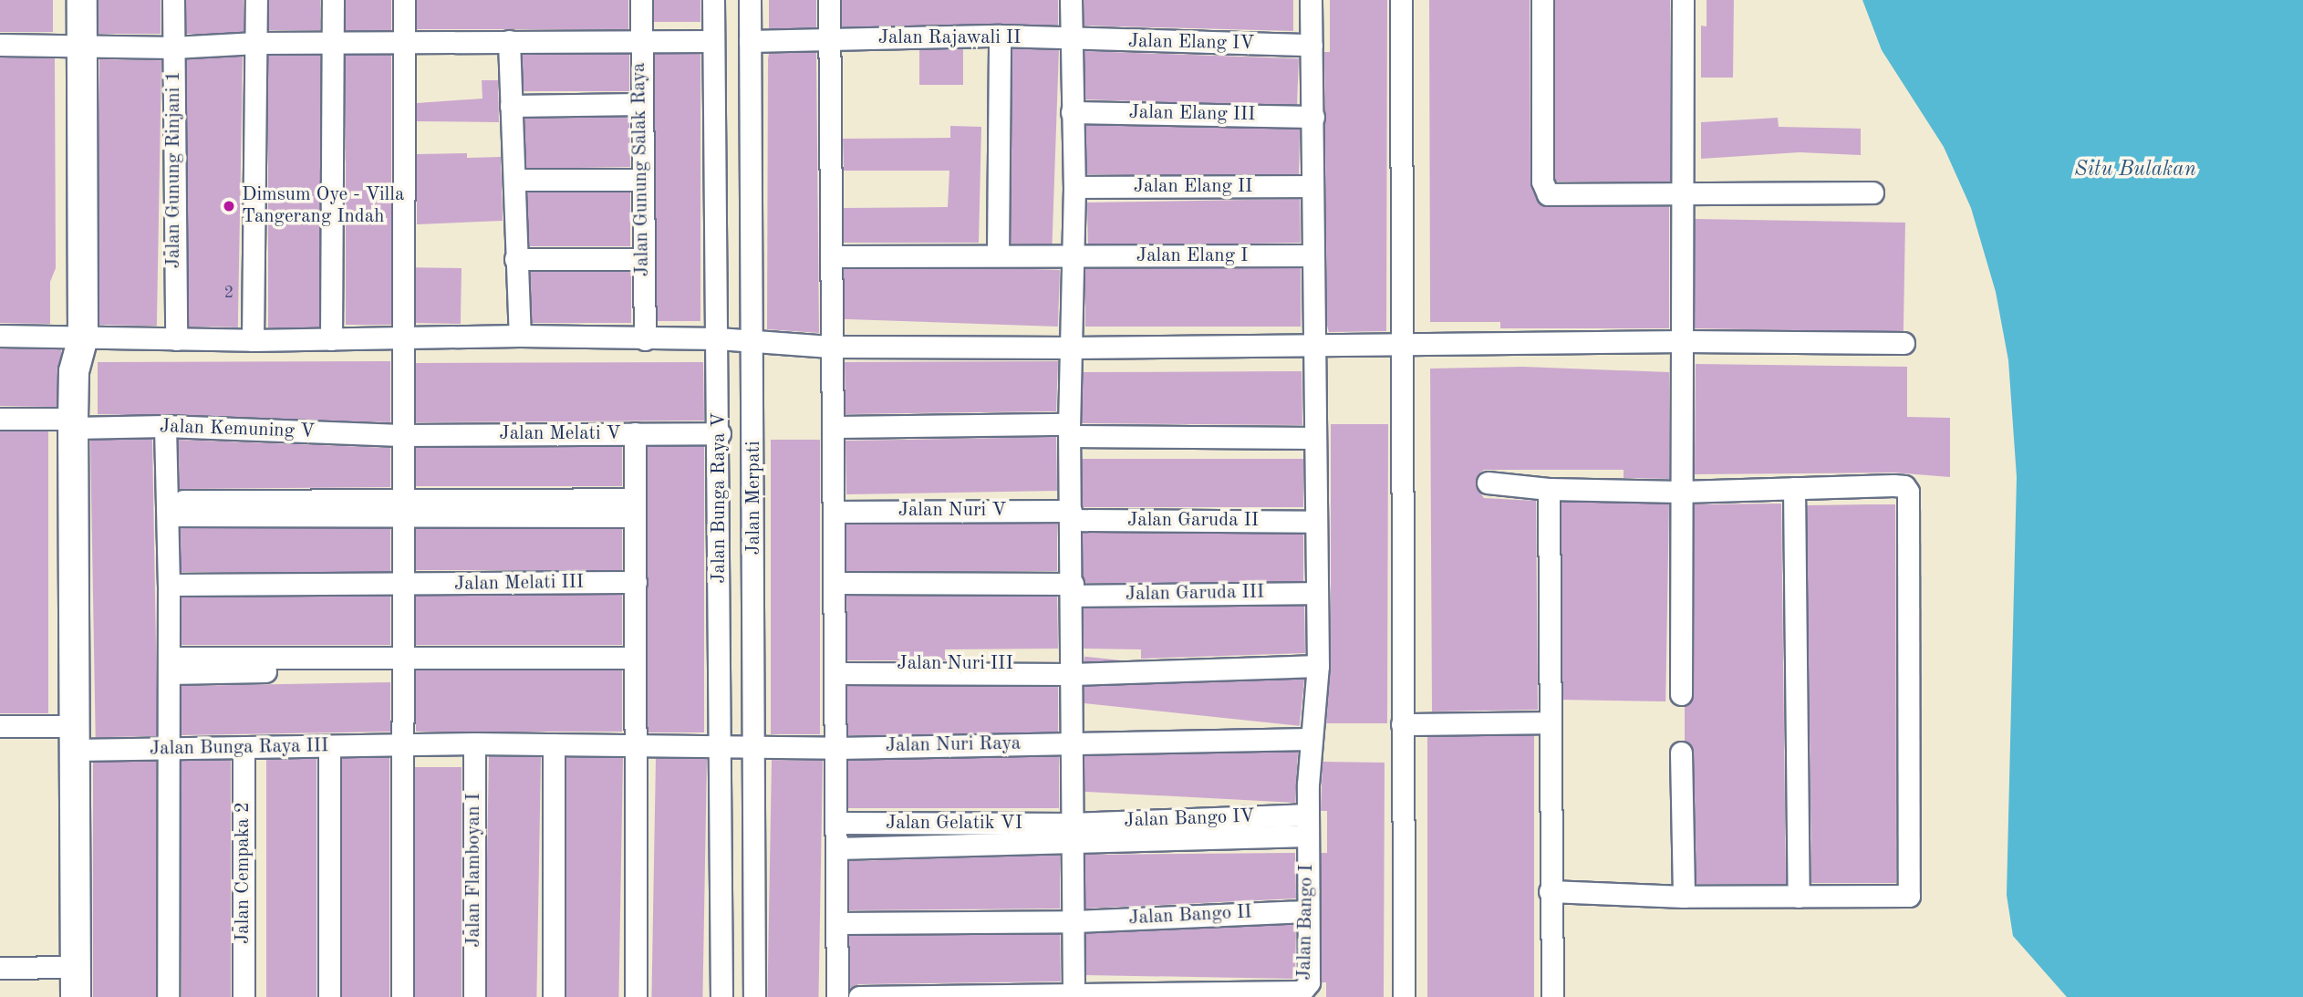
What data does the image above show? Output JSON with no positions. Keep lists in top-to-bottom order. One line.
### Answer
{"streets":{"street":["Jalan Rajawali II","Jalan Elang IV","Jalan Elang III","Jalan Gunung Rinjani 1","Jalan Gunung Salak Raya","Jalan Elang II","Jalan Elang I","Jalan Kemuning V","Jalan Melati V","Jalan Bunga Raya V","Jalan Merpati","Jalan Garuda II","Jalan Melati III","Jalan Garuda III","Jalan Nuri III","Jalan Nuri Raya","Jalan Bunga Raya III","Jalan Bango IV","Jalan Gelatik VI","Jalan Flamboyan I","Jalan Cempaka 2","Jalan Bango II","Jalan Bango I"]},"crossings":[["Jalan Rajawali II","Jalan Elang IV"],["Jalan Rajawali II","Jalan Merpati"],["Jalan Elang IV","Jalan Bango I"],["Jalan Elang III","Jalan Bango I"],["Jalan Elang II","Jalan Bango I"],["Jalan Elang I","Jalan Bango I"],["Jalan Kemuning V","Jalan Melati V"],["Jalan Melati V","Jalan Bunga Raya V"],["Jalan Bunga Raya V","Jalan Nuri Raya"],["Jalan Merpati","Jalan Nuri Raya"],["Jalan Garuda II","Jalan Bango I"],["Jalan Garuda III","Jalan Bango I"],["Jalan Nuri III","Jalan Bango I"],["Jalan Nuri Raya","Jalan Bunga Raya III"],["Jalan Nuri Raya","Jalan Bango I"],["Jalan Bunga Raya III","Jalan Flamboyan I"],["Jalan Bunga Raya III","Jalan Cempaka 2"],["Jalan Bango IV","Jalan Gelatik VI"],["Jalan Bango IV","Jalan Bango I"],["Jalan Bango II","Jalan Bango I"]],"water":["Situ Bulakan"],"places":["Dimsum Oye - Villa Tangerang Indah"],"house_numbers":["2"]}
